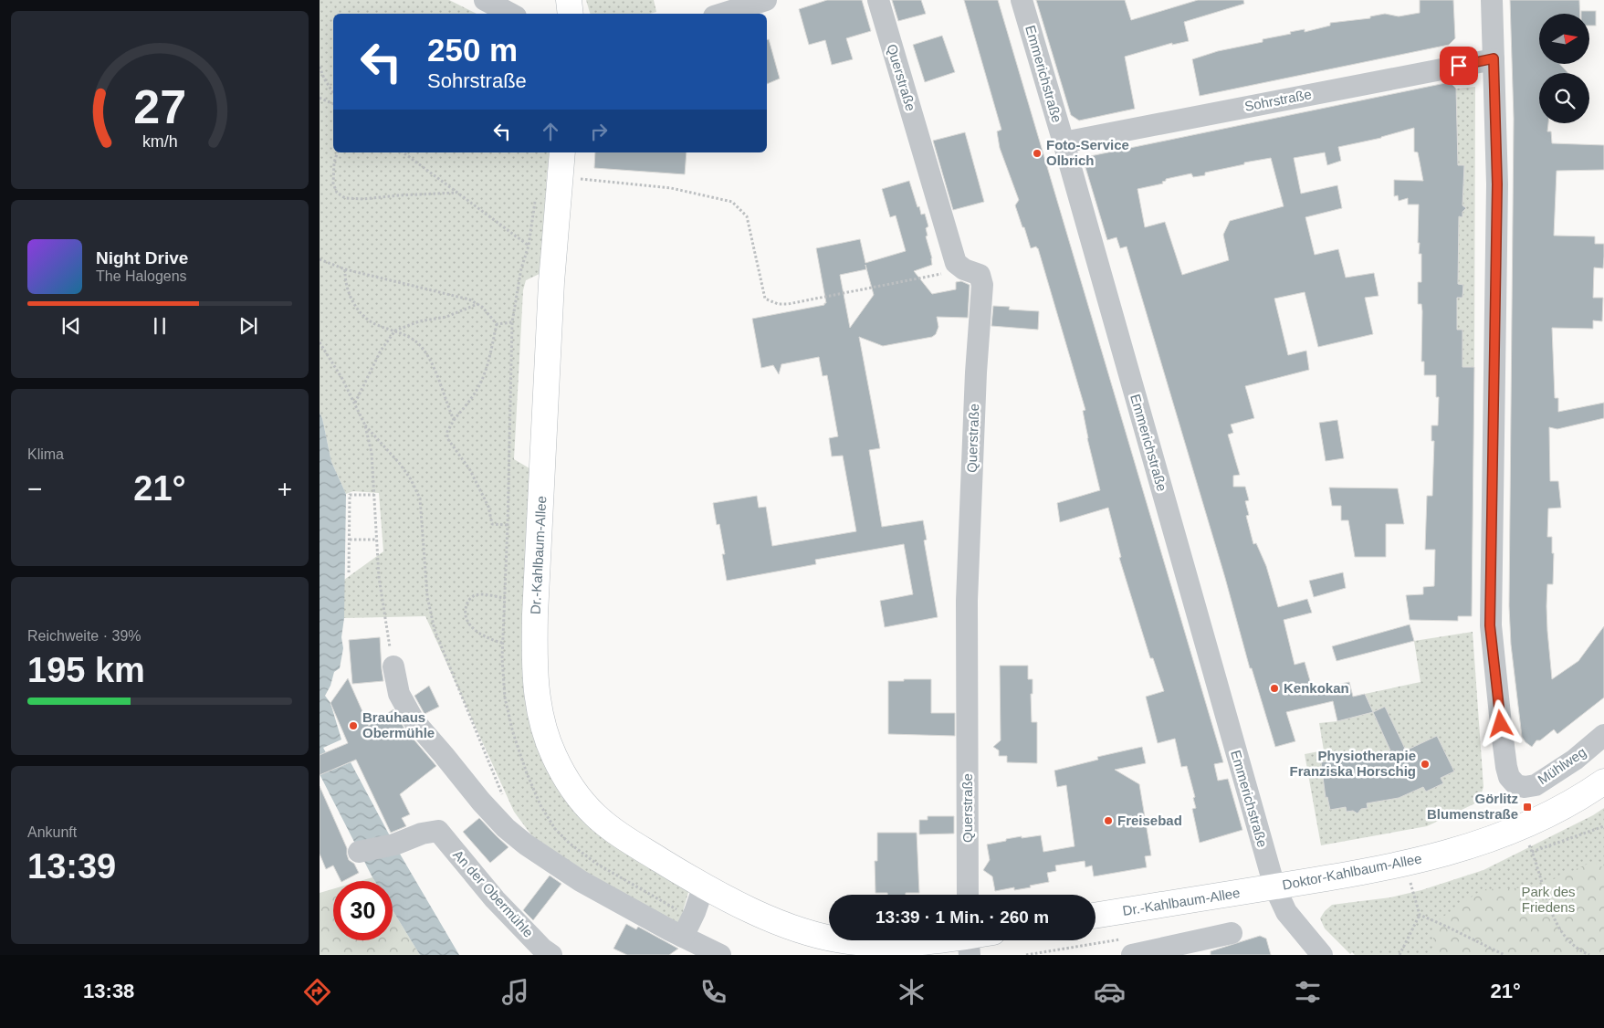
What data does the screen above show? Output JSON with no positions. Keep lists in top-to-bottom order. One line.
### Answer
{"streets":{"main road":["Dr.-Kahlbaum-Allee","Doktor-Kahlbaum-Allee"],"street":["Emmerichstraße","Querstraße","Sohrstraße","Mühlweg","An der Obermühle"]},"crossings":[["Emmerichstraße","Sohrstraße"],["Emmerichstraße","Dr.-Kahlbaum-Allee"],["Emmerichstraße","Doktor-Kahlbaum-Allee"],["Sohrstraße","Mühlweg"],["Dr.-Kahlbaum-Allee","Doktor-Kahlbaum-Allee"]],"parks":["Park des Friedens"],"places":{"other":["Foto-Service Olbrich","Kenkokan","Brauhaus Obermühle","Physiotherapie Franziska Horschig","Freisebad"],"transit":["Görlitz Blumenstraße"]},"north":"right","page":{"turn":["250 m","Sohrstraße"],"song":["Night Drive","The Halogens"],"tile":["Klima",["Reichweite · 39%","195 km"],["Ankunft","13:39"]],"heat":["−","21°","+"],"limit":"30","trip":"13:39 · 1 Min. · 260 m","tabs":["13:38","21°"],"gauge":["27","km/h"]}}
